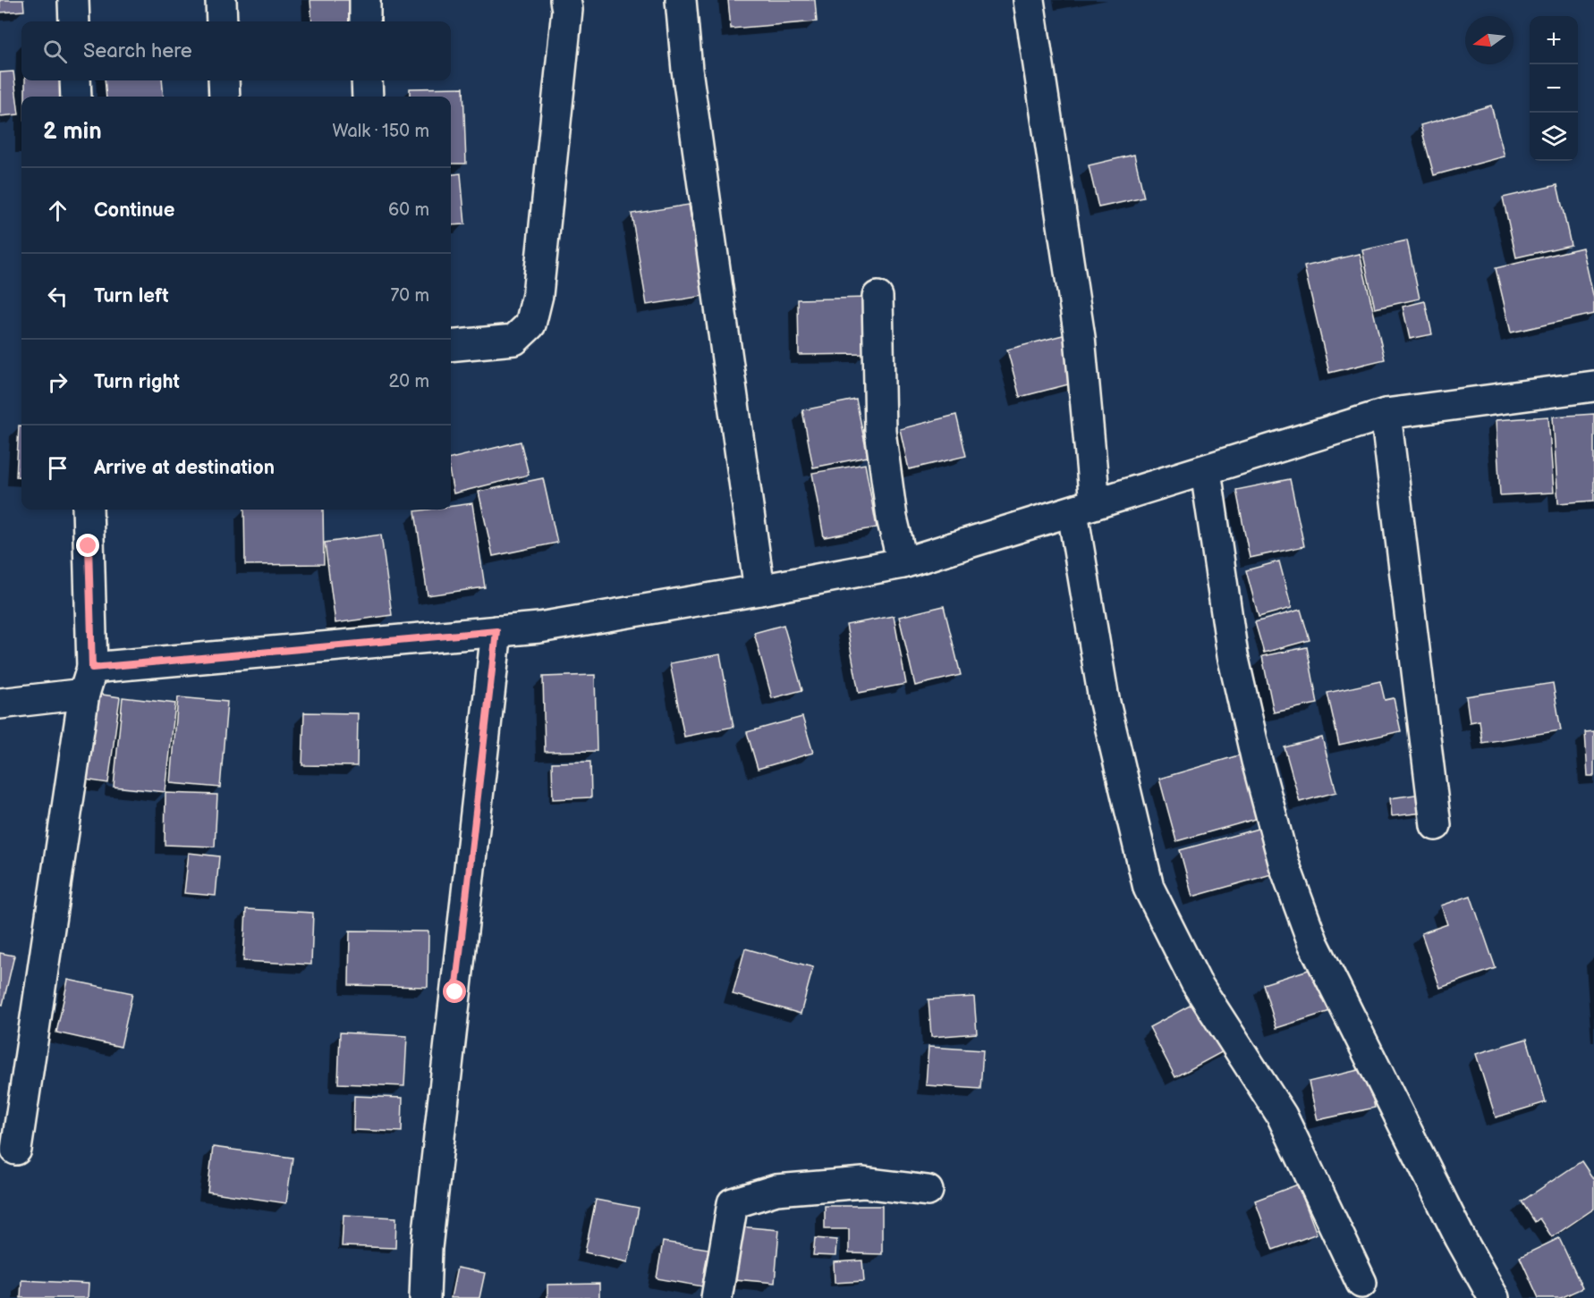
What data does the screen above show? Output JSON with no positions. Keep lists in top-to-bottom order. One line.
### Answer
{"north":"left","page":{"map_buttons":["+","−"],"search":"Search here","heading":["2 min","Walk · 150 m"],"list":[["Continue","60 m"],["Turn left","70 m"],["Turn right","20 m"],"Arrive at destination"]}}
